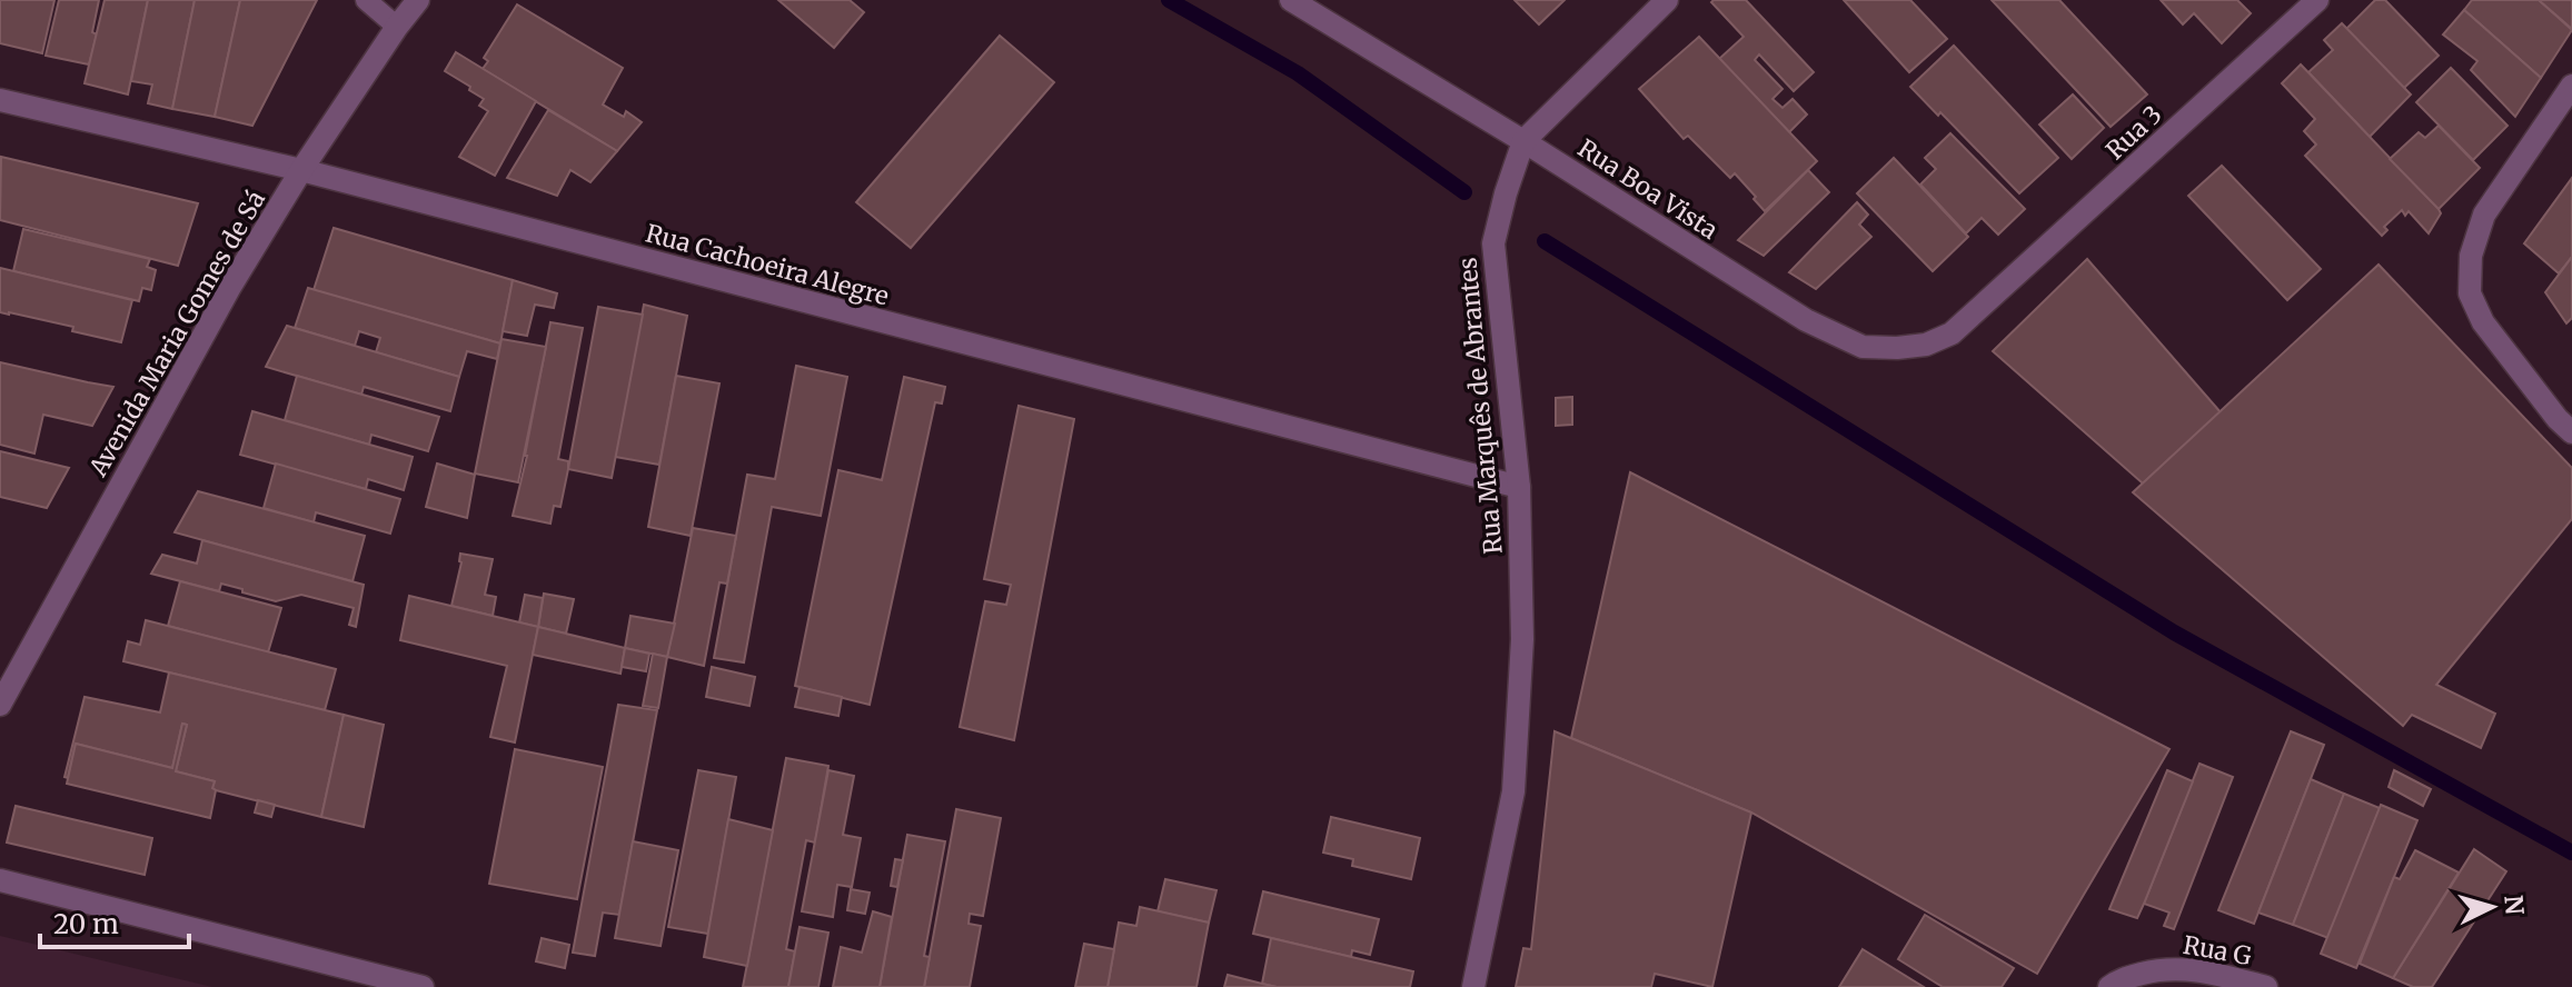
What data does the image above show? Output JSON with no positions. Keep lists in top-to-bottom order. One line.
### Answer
{"streets":{"street":["Rua 3","Rua Boa Vista","Rua Cachoeira Alegre","Avenida Maria Gomes de Sá","Rua Marquês de Abrantes","Rua G"]},"crossings":[["Rua 3","Rua Boa Vista"],["Rua Boa Vista","Rua Marquês de Abrantes"],["Rua Cachoeira Alegre","Avenida Maria Gomes de Sá"],["Rua Cachoeira Alegre","Rua Marquês de Abrantes"]],"scale_bar":"20 m","north":"right"}
